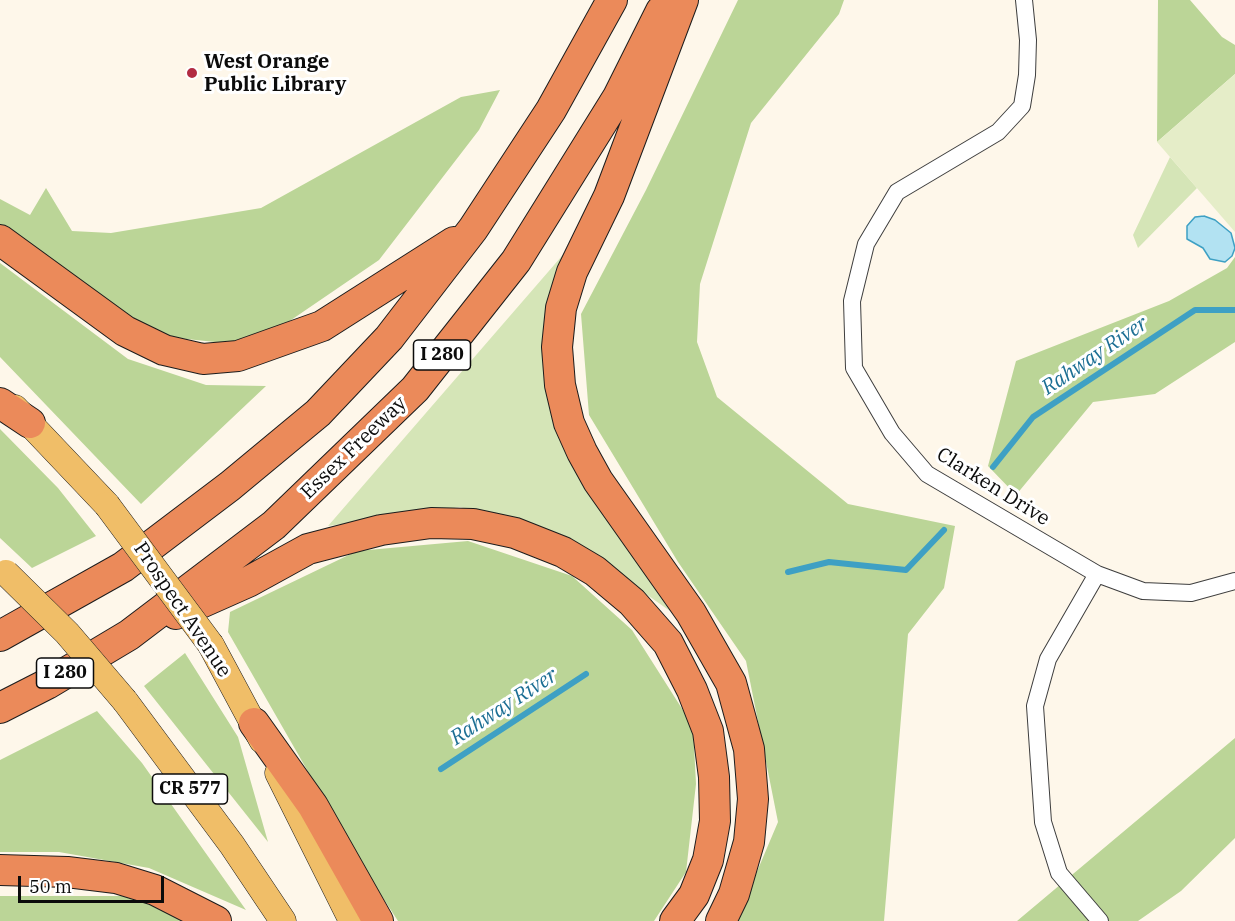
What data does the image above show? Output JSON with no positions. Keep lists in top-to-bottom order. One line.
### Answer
{"streets":{"highway":["I 280","Essex Freeway"],"main road":["Prospect Avenue","CR 577"],"street":["Clarken Drive"]},"water":["Rahway River"],"places":["West Orange Public Library"],"scale_bar":"50 m"}
